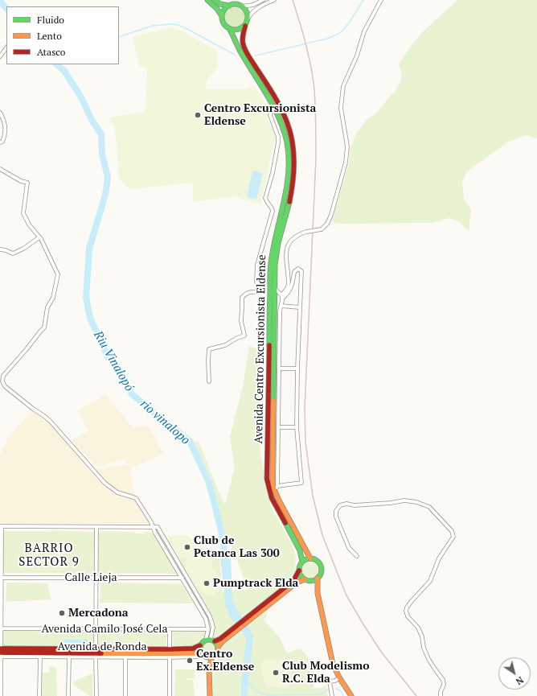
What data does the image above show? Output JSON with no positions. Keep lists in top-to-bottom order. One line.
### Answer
{"streets":{"street":["Avenida Centro Excursionista Eldense","Calle Lieja","Avenida Camilo José Cela","Avenida de Ronda"]},"districts":["BARRIO SECTOR 9"],"water":["Riu Vinalopó","rio vinalopo"],"places":["Centro Excursionista Eldense","Club de Petanca Las 300","Pumptrack Elda","Mercadona","Centro Ex.Eldense","Club Modelismo R.C. Elda"],"legend":["Fluido","Lento","Atasco"],"north":"bottom right"}
